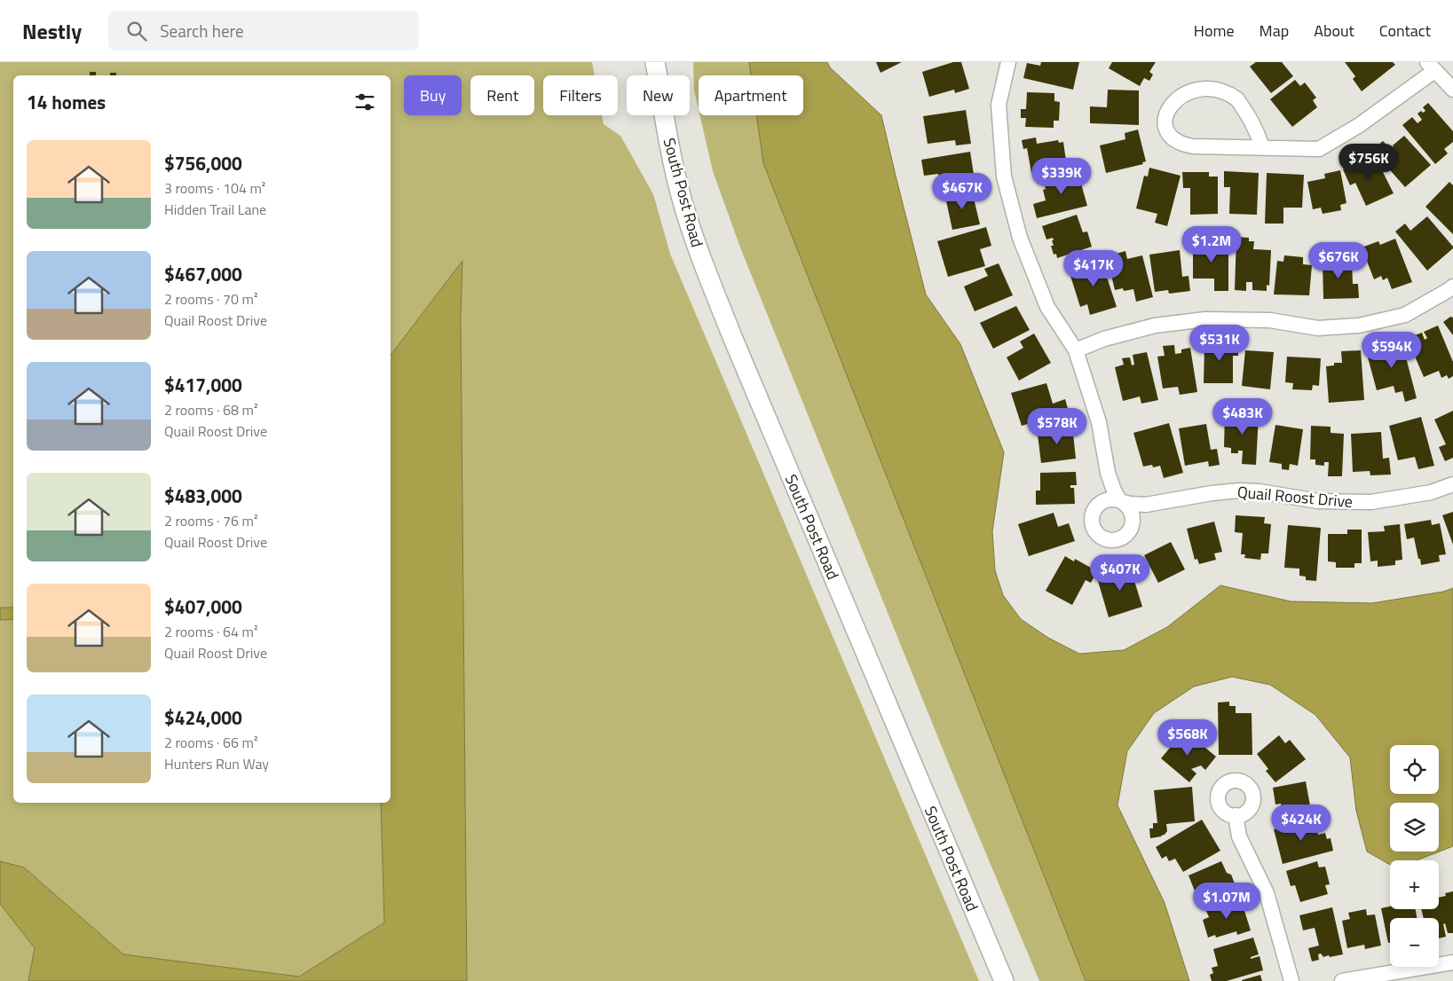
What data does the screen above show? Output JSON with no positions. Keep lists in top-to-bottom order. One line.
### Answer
{"streets":{"street":["South Post Road","Quail Roost Drive"]},"page":{"header":"Nestly","search":"Search here","nav":["Home","Map","About","Contact"],"chip":["Buy","Rent","Filters","New","Apartment"],"heading":"14 homes","list":[{"name":"$756,000","note":"3 rooms · 104 m² · Hidden Trail Lane"},{"name":"$467,000","note":"2 rooms · 70 m² · Quail Roost Drive"},{"name":"$417,000","note":"2 rooms · 68 m² · Quail Roost Drive"},{"name":"$483,000","note":"2 rooms · 76 m² · Quail Roost Drive"},{"name":"$407,000","note":"2 rooms · 64 m² · Quail Roost Drive"},{"name":"$424,000","note":"2 rooms · 66 m² · Hunters Run Way"}],"price":["$756K","$339K","$467K","$1.2M","$676K","$417K","$531K","$594K","$483K","$578K","$407K","$568K","$424K","$1.07M"],"map_buttons":["+","−"]}}
